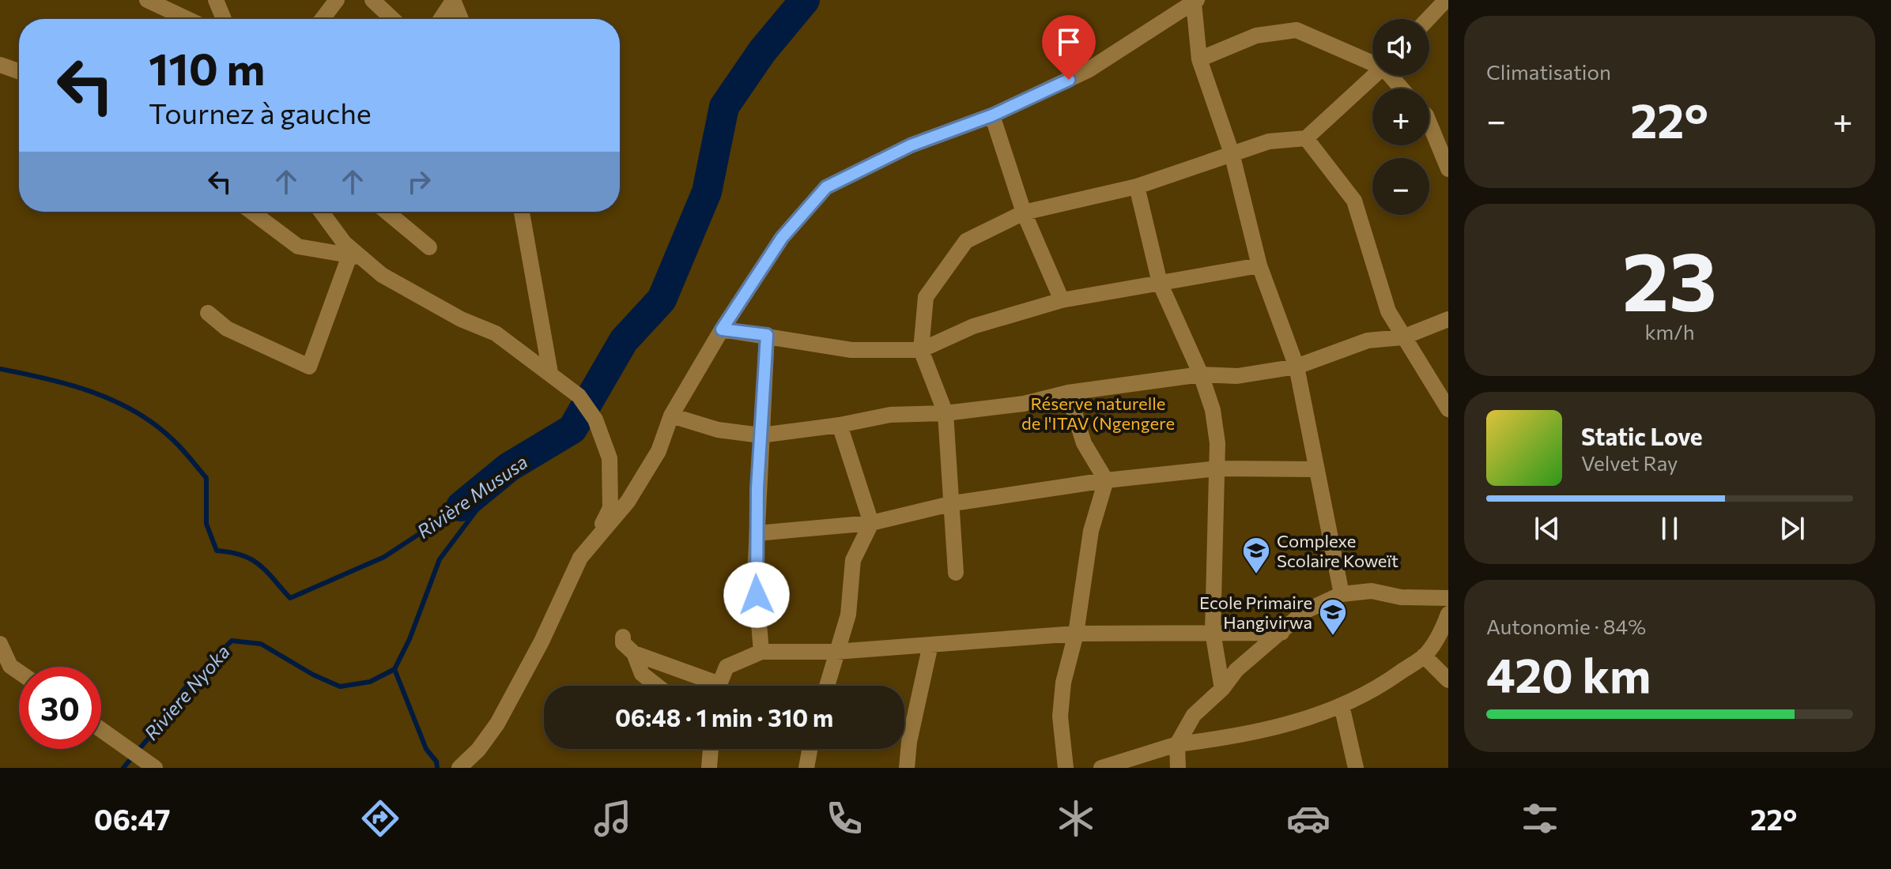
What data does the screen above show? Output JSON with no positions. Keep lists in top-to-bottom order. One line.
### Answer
{"water":["Rivière Mususa","Riviere Nyoka"],"parks":["Réserve naturelle de l'ITAV (Ngengere"],"places":{"school or university":["Complexe Scolaire Koweït","Ecole Primaire Hangivirwa"]},"page":{"tile":["Climatisation",["23","km/h"],["Autonomie · 84%","420 km"]],"map_buttons":["+","−"],"turn":["110 m","Tournez à gauche"],"heat":["−","22°","+"],"song":["Static Love","Velvet Ray"],"limit":"30","trip":"06:48 · 1 min · 310 m","tabs":["06:47","22°"]}}
